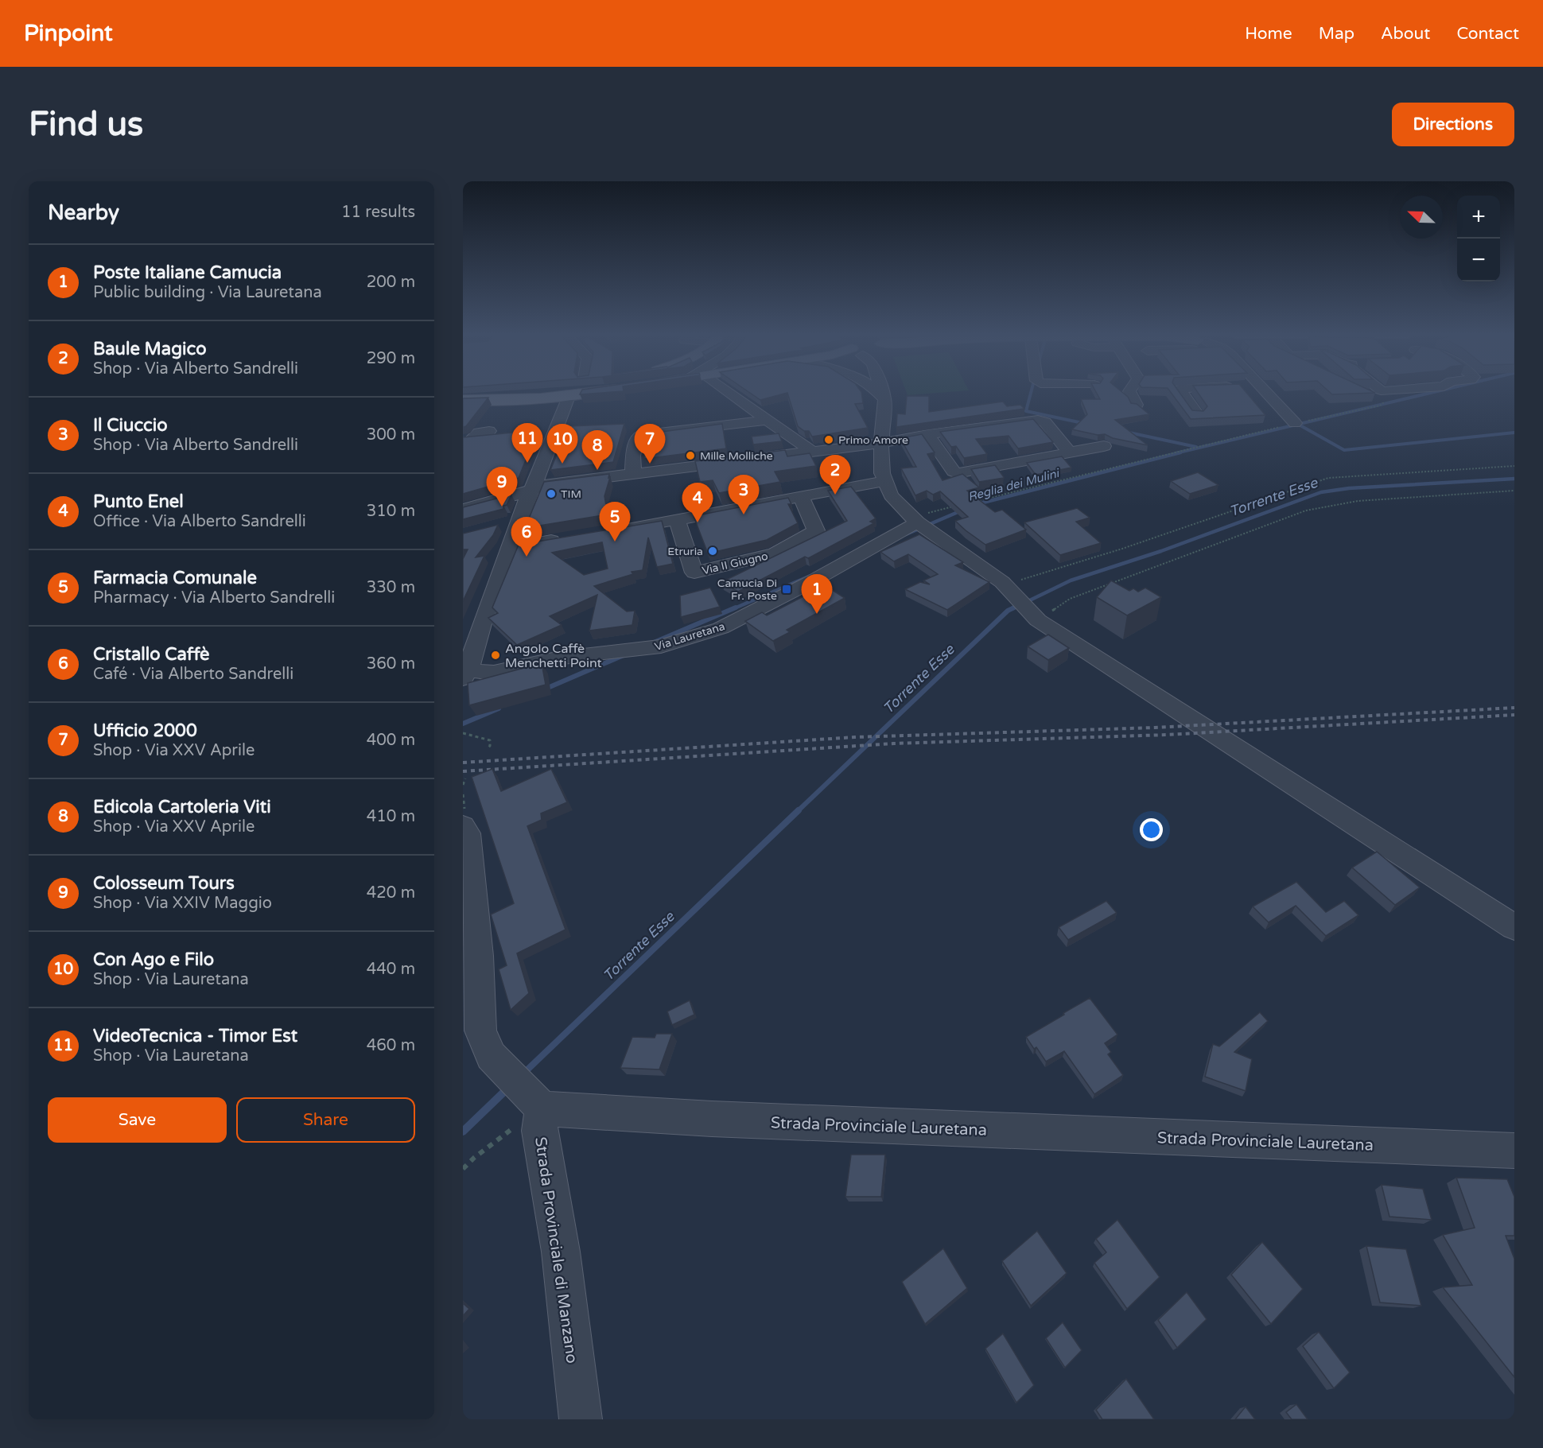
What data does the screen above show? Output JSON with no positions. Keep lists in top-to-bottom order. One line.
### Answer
{"streets":{"street":["Via II Giugno","Via Lauretana","Strada Provinciale Lauretana","Strada Provinciale di Manzano"]},"crossings":[["Strada Provinciale Lauretana","Strada Provinciale di Manzano"]],"water":["Reglia dei Mulini","Torrente Esse"],"places":{"other":["Primo Amore","Mille Molliche","TIM","Etruria","Angolo Caffè Menchetti Point"],"transit":["Camucia Di Fr. Poste"]},"north":"top left","page":{"header":"Pinpoint","nav":["Home","Map","About","Contact"],"buttons":["Directions",["Save","Share"]],"title":"Find us","heading":["Nearby","11 results"],"map_buttons":["+","−"],"list":[{"mark":"1","name":"Poste Italiane Camucia","note":"Public building · Via Lauretana","value":"200 m"},{"mark":"2","name":"Baule Magico","note":"Shop · Via Alberto Sandrelli","value":"290 m"},{"mark":"3","name":"Il Ciuccio","note":"Shop · Via Alberto Sandrelli","value":"300 m"},{"mark":"4","name":"Punto Enel","note":"Office · Via Alberto Sandrelli","value":"310 m"},{"mark":"5","name":"Farmacia Comunale","note":"Pharmacy · Via Alberto Sandrelli","value":"330 m"},{"mark":"6","name":"Cristallo Caffè","note":"Café · Via Alberto Sandrelli","value":"360 m"},{"mark":"7","name":"Ufficio 2000","note":"Shop · Via XXV Aprile","value":"400 m"},{"mark":"8","name":"Edicola Cartoleria Viti","note":"Shop · Via XXV Aprile","value":"410 m"},{"mark":"9","name":"Colosseum Tours","note":"Shop · Via XXIV Maggio","value":"420 m"},{"mark":"10","name":"Con Ago e Filo","note":"Shop · Via Lauretana","value":"440 m"},{"mark":"11","name":"VideoTecnica - Timor Est","note":"Shop · Via Lauretana","value":"460 m"}],"pins":["11","7","10","8","2","9","3","4","5","6","1"]}}
